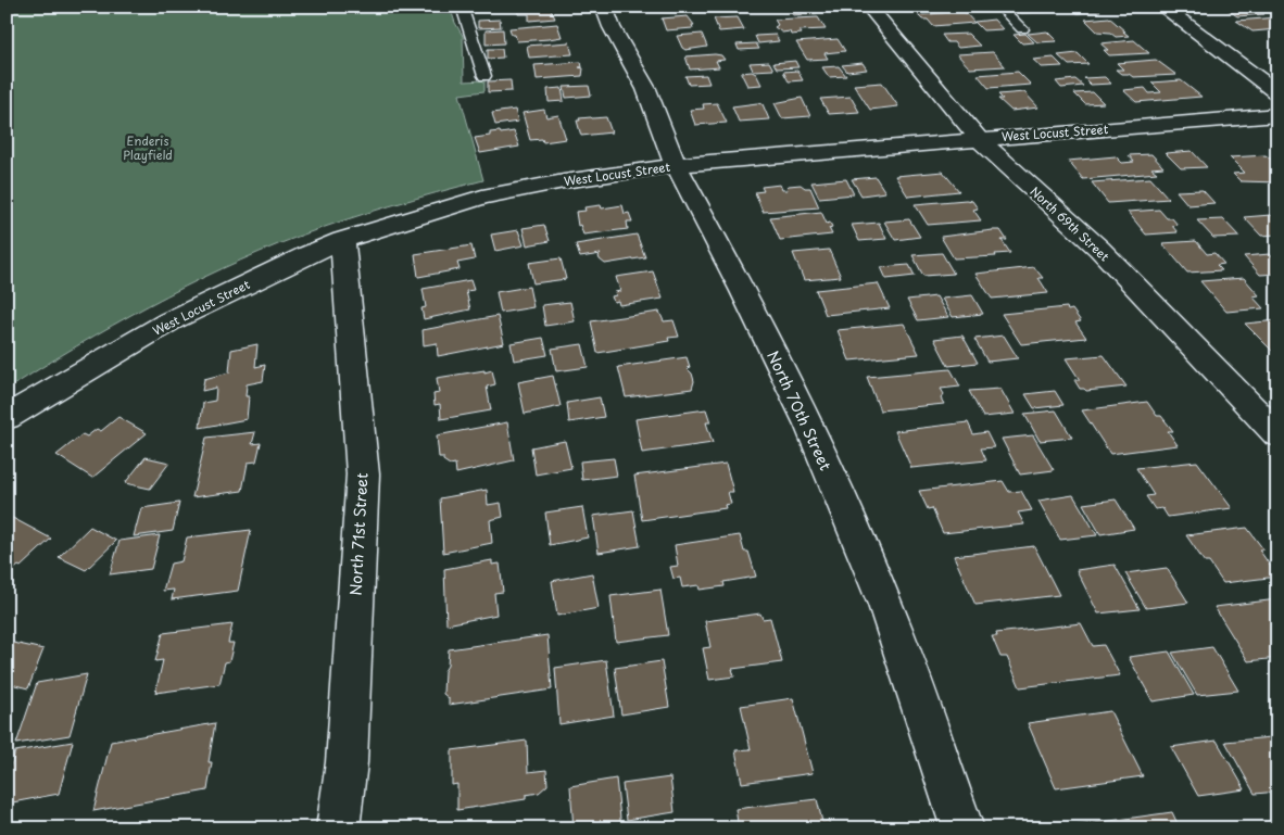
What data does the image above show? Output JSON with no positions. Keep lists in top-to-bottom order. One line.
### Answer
{"streets":{"street":["West Locust Street","North 69th Street","North 70th Street","North 71st Street"]},"crossings":[["West Locust Street","North 69th Street"],["West Locust Street","North 70th Street"],["West Locust Street","North 71st Street"]],"parks":["Enderis Playfield"]}
